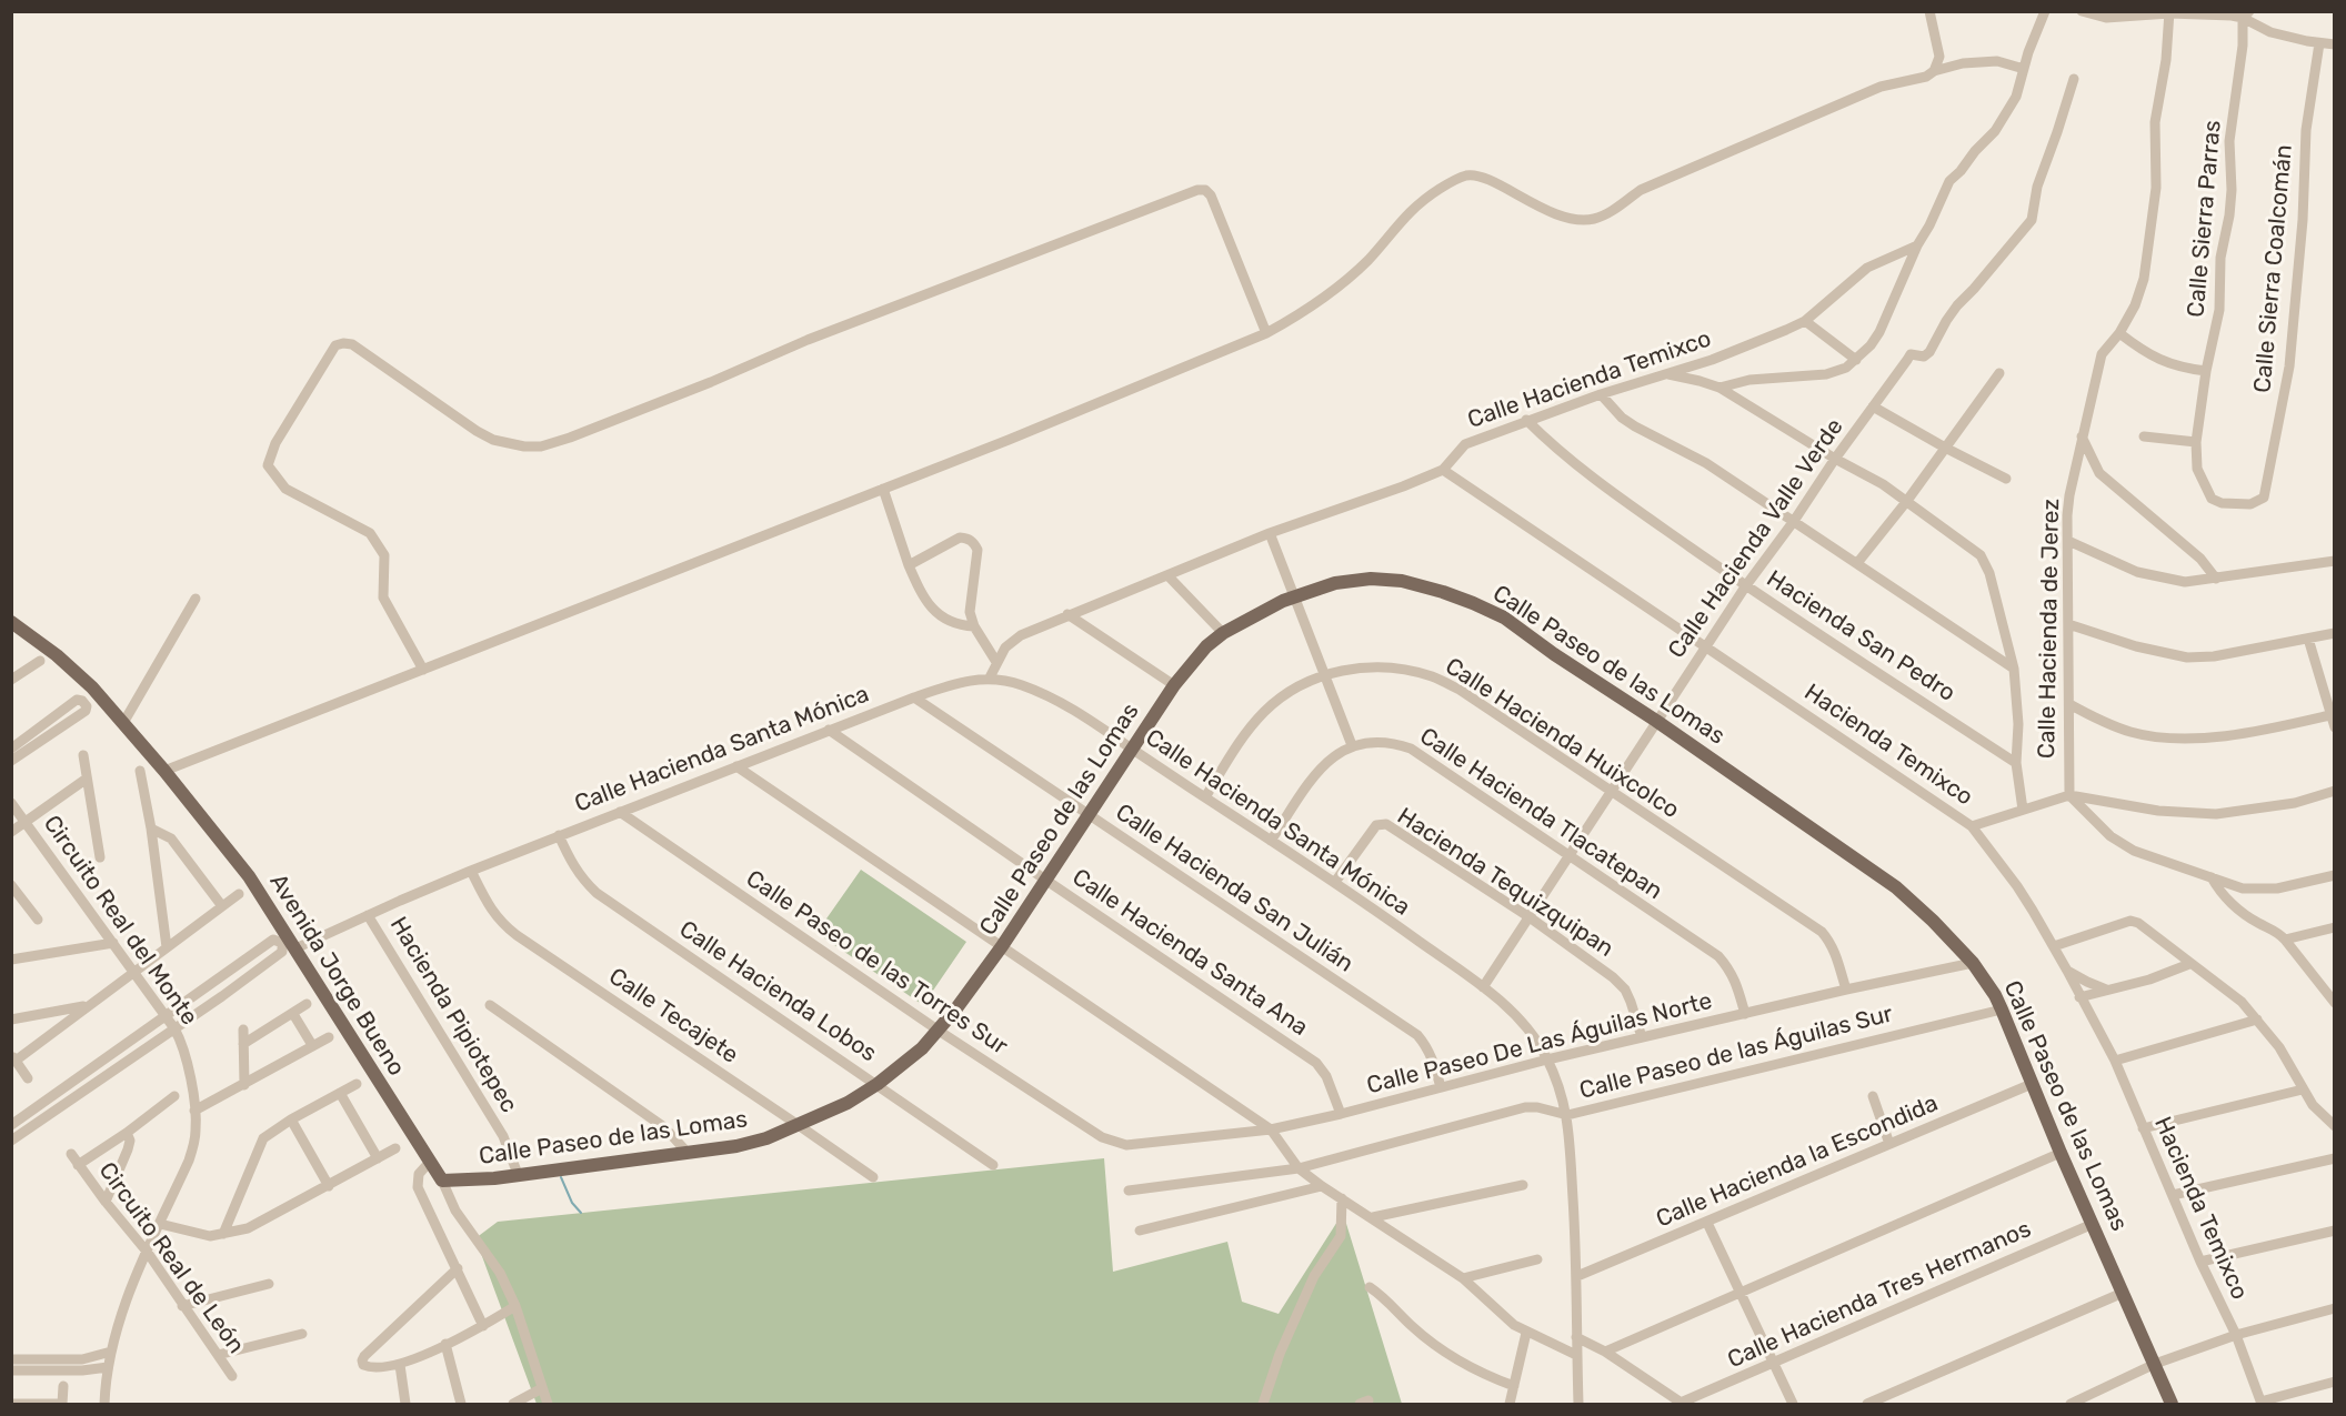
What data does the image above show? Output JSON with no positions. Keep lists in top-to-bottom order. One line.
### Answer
{"streets":{"main road":["Calle Paseo de las Lomas","Avenida Jorge Bueno"],"street":["Calle Sierra Parras","Calle Sierra Coalcomán","Calle Hacienda Temixco","Calle Hacienda Valle Verde","Calle Hacienda de Jerez","Hacienda San Pedro","Calle Hacienda Huixcolco","Hacienda Temixco","Calle Hacienda Santa Mónica","Calle Hacienda Tlacatepan","Hacienda Tequizquipan","Calle Hacienda San Julián","Circuito Real del Monte","Calle Hacienda Santa Ana","Calle Paseo de las Torres Sur","Calle Hacienda Lobos","Hacienda Pipiotepec","Calle Tecajete","Calle Paseo De Las Águilas Norte","Calle Paseo de las Águilas Sur","Calle Hacienda la Escondida","Circuito Real de León","Calle Hacienda Tres Hermanos"]},"crossings":[["Calle Sierra Parras","Calle Sierra Coalcomán"],["Calle Hacienda Temixco","Hacienda San Pedro"],["Calle Hacienda Temixco","Hacienda Temixco"],["Calle Hacienda Temixco","Calle Hacienda Santa Mónica"],["Calle Hacienda Valle Verde","Hacienda San Pedro"],["Calle Hacienda Valle Verde","Calle Paseo de las Lomas"],["Calle Hacienda Valle Verde","Calle Hacienda Huixcolco"],["Calle Hacienda Valle Verde","Hacienda Temixco"],["Calle Hacienda Valle Verde","Calle Hacienda Santa Mónica"],["Calle Hacienda Valle Verde","Calle Hacienda Tlacatepan"],["Calle Hacienda Valle Verde","Hacienda Tequizquipan"],["Calle Paseo de las Lomas","Calle Hacienda Santa Mónica"],["Calle Paseo de las Lomas","Calle Hacienda San Julián"],["Calle Paseo de las Lomas","Calle Hacienda Santa Ana"],["Calle Paseo de las Lomas","Calle Paseo de las Torres Sur"],["Calle Paseo de las Lomas","Avenida Jorge Bueno"],["Calle Paseo de las Lomas","Calle Hacienda Lobos"],["Calle Paseo de las Lomas","Hacienda Pipiotepec"],["Calle Paseo de las Lomas","Calle Tecajete"],["Calle Paseo de las Lomas","Calle Paseo De Las Águilas Norte"],["Calle Paseo de las Lomas","Calle Paseo de las Águilas Sur"],["Calle Paseo de las Lomas","Calle Hacienda la Escondida"],["Calle Paseo de las Lomas","Calle Hacienda Tres Hermanos"],["Calle Hacienda Huixcolco","Calle Hacienda Santa Mónica"],["Calle Hacienda Huixcolco","Calle Paseo De Las Águilas Norte"],["Calle Hacienda Santa Mónica","Calle Hacienda Tlacatepan"],["Calle Hacienda Santa Mónica","Hacienda Tequizquipan"],["Calle Hacienda Santa Mónica","Calle Hacienda San Julián"],["Calle Hacienda Santa Mónica","Calle Hacienda Santa Ana"],["Calle Hacienda Santa Mónica","Calle Paseo de las Torres Sur"],["Calle Hacienda Santa Mónica","Avenida Jorge Bueno"],["Calle Hacienda Santa Mónica","Calle Hacienda Lobos"],["Calle Hacienda Santa Mónica","Hacienda Pipiotepec"],["Calle Hacienda Santa Mónica","Calle Tecajete"],["Calle Hacienda Santa Mónica","Calle Paseo De Las Águilas Norte"],["Calle Hacienda Santa Mónica","Calle Paseo de las Águilas Sur"],["Calle Hacienda Santa Mónica","Calle Hacienda la Escondida"],["Calle Hacienda Tlacatepan","Calle Paseo De Las Águilas Norte"],["Hacienda Tequizquipan","Calle Paseo De Las Águilas Norte"],["Calle Hacienda San Julián","Calle Paseo De Las Águilas Norte"],["Circuito Real del Monte","Circuito Real de León"],["Calle Hacienda Santa Ana","Calle Paseo De Las Águilas Norte"],["Calle Paseo de las Torres Sur","Calle Paseo De Las Águilas Norte"]]}
